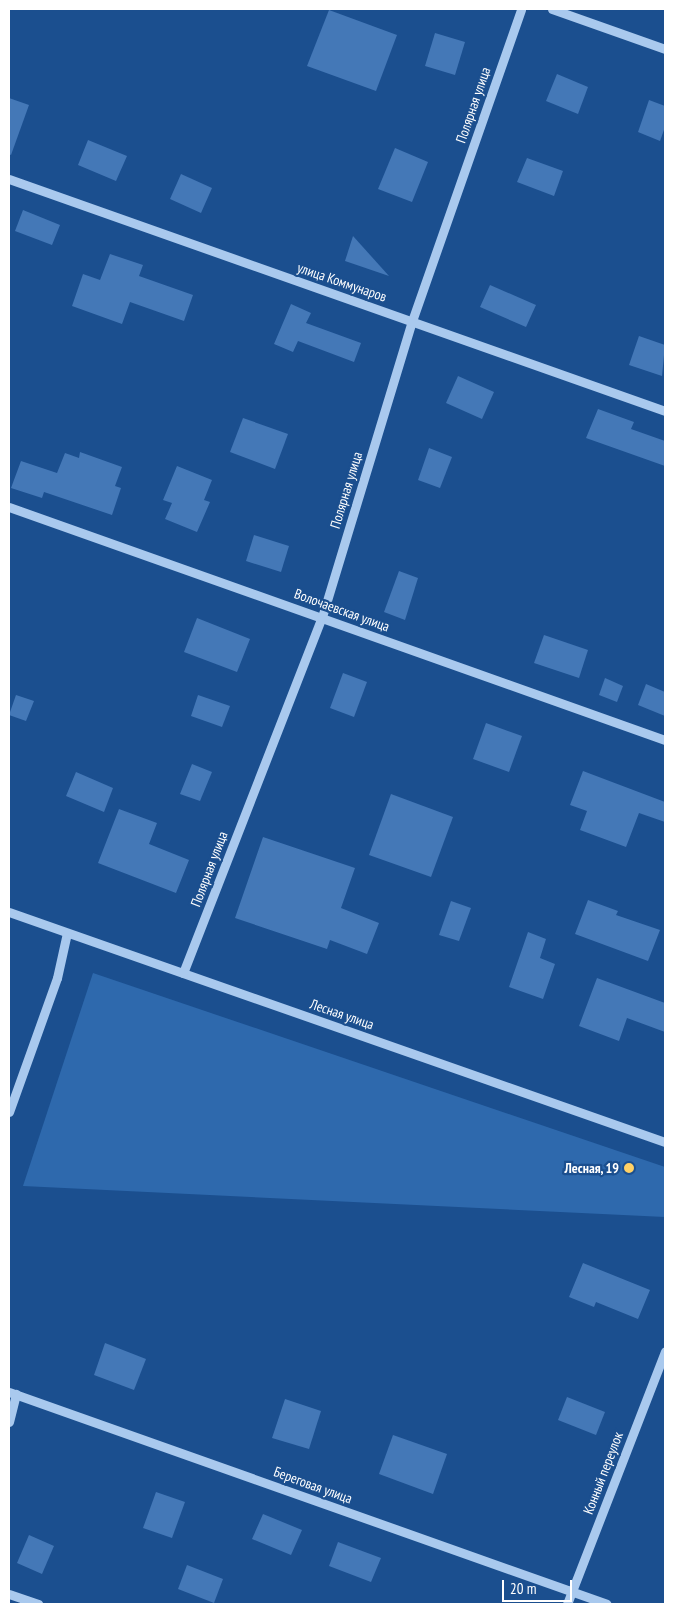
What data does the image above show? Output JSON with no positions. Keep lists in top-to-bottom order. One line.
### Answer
{"streets":{"street":["Полярная улица","улица Коммунаров","Волочаевская улица","Лесная улица","Конный переулок","Береговая улица"]},"crossings":[["Полярная улица","улица Коммунаров"],["Полярная улица","Волочаевская улица"],["Полярная улица","Лесная улица"],["Конный переулок","Береговая улица"]],"places":["Лесная, 19"],"scale_bar":"20 m"}
